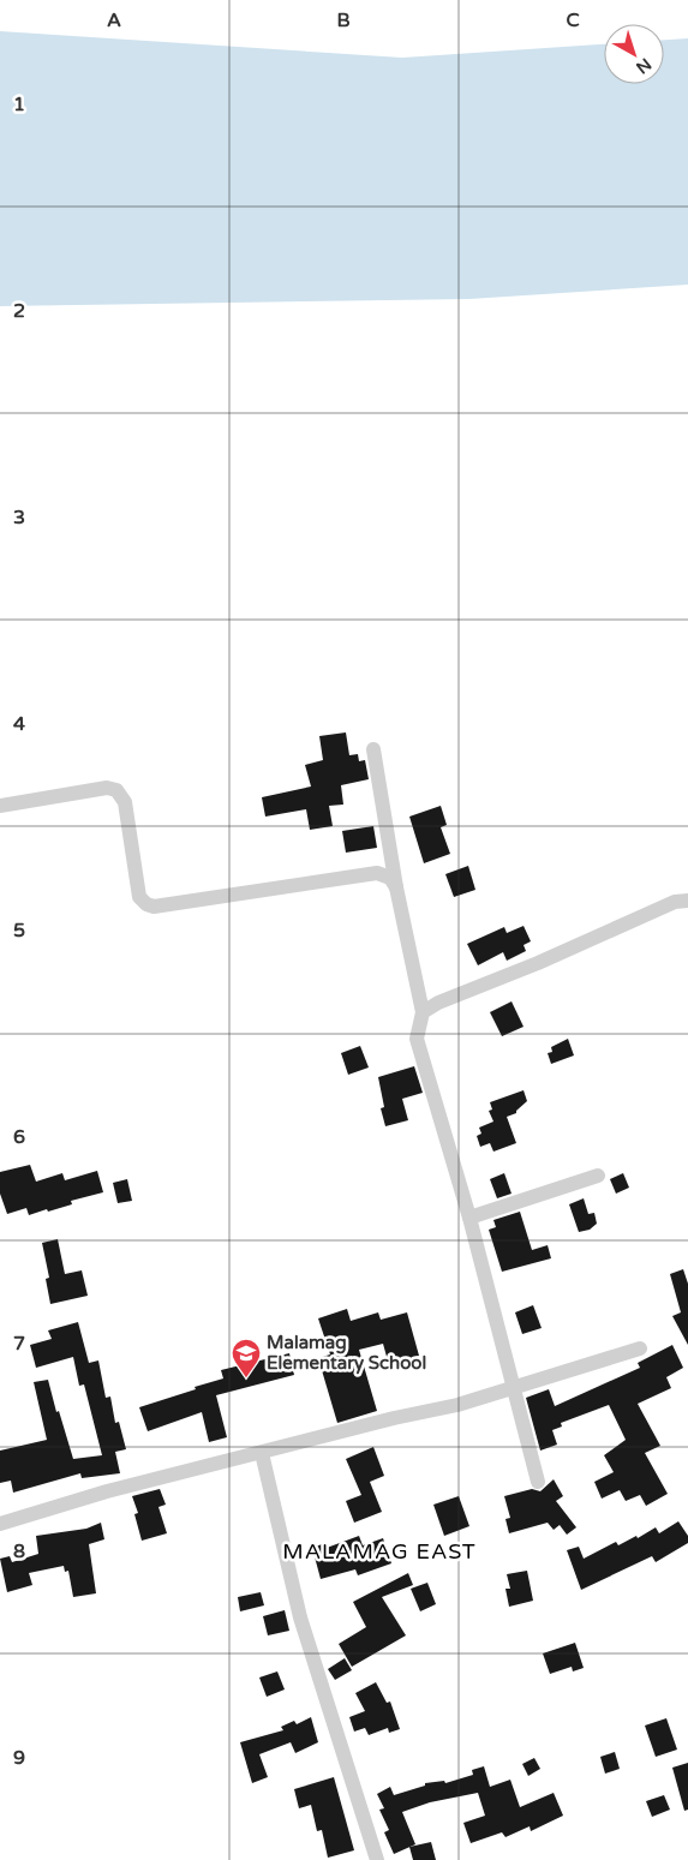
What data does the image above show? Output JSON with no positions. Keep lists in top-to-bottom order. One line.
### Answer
{"districts":["MALAMAG EAST"],"places":{"school or university":["Malamag Elementary School"]},"north":"bottom right","grid":{"columns":["A","B","C"],"rows":["1","2","3","4","5","6","7","8","9"]}}
